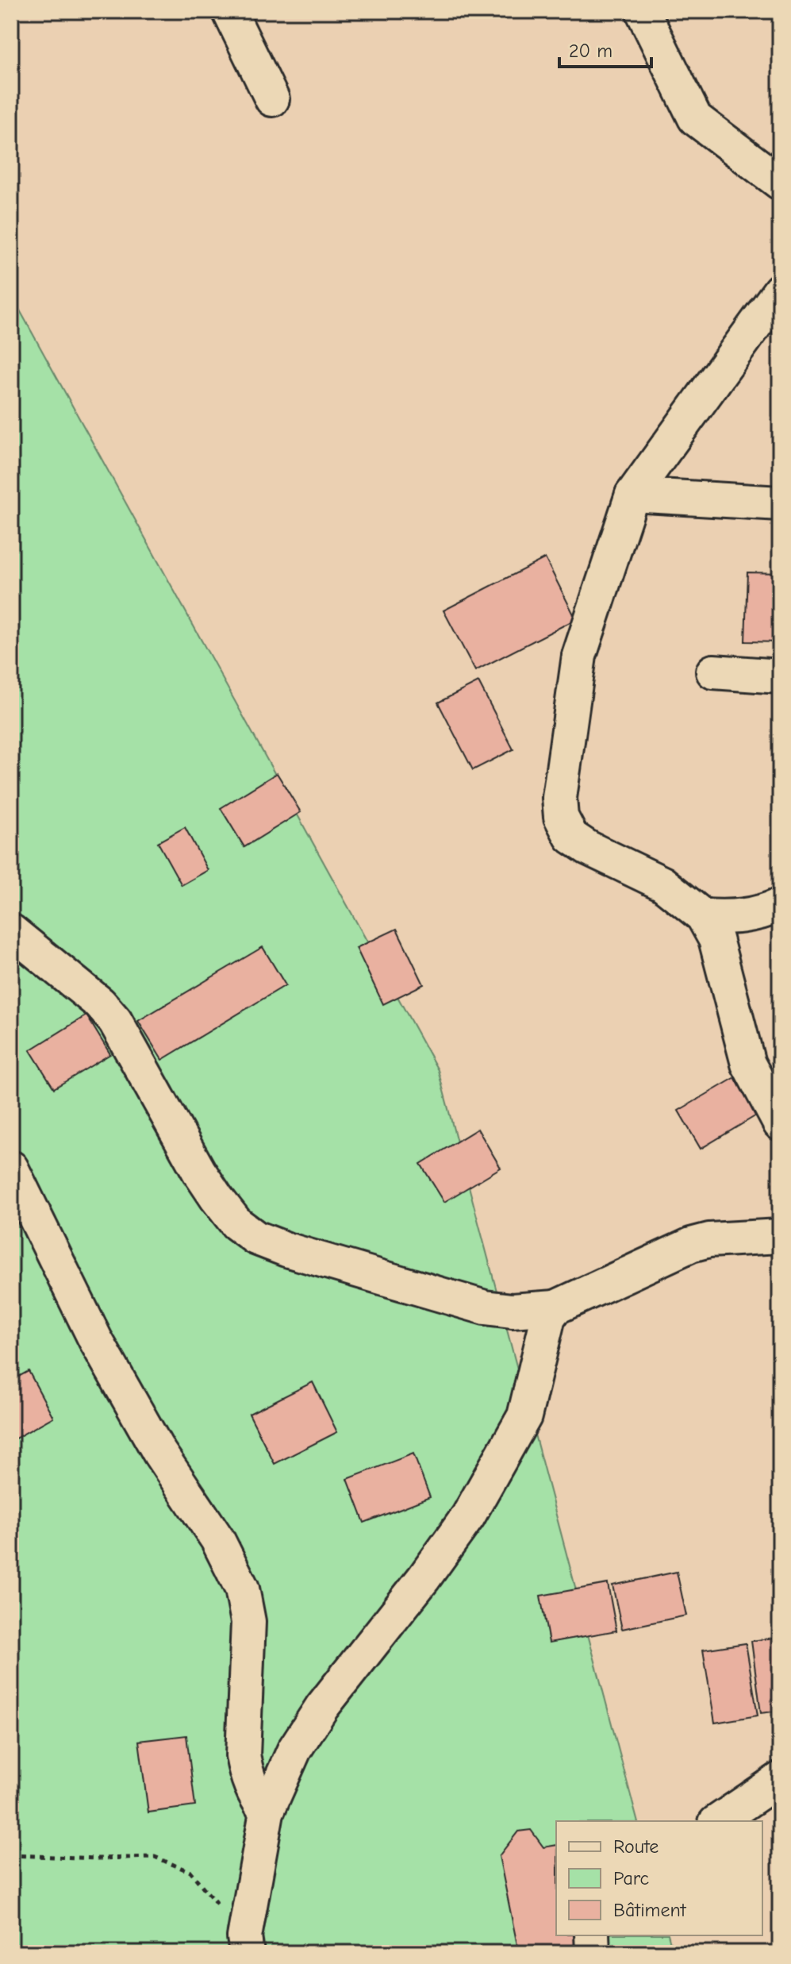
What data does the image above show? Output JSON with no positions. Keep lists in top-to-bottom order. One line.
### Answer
{"legend":["Route","Parc","Bâtiment"],"scale_bar":"20 m"}
